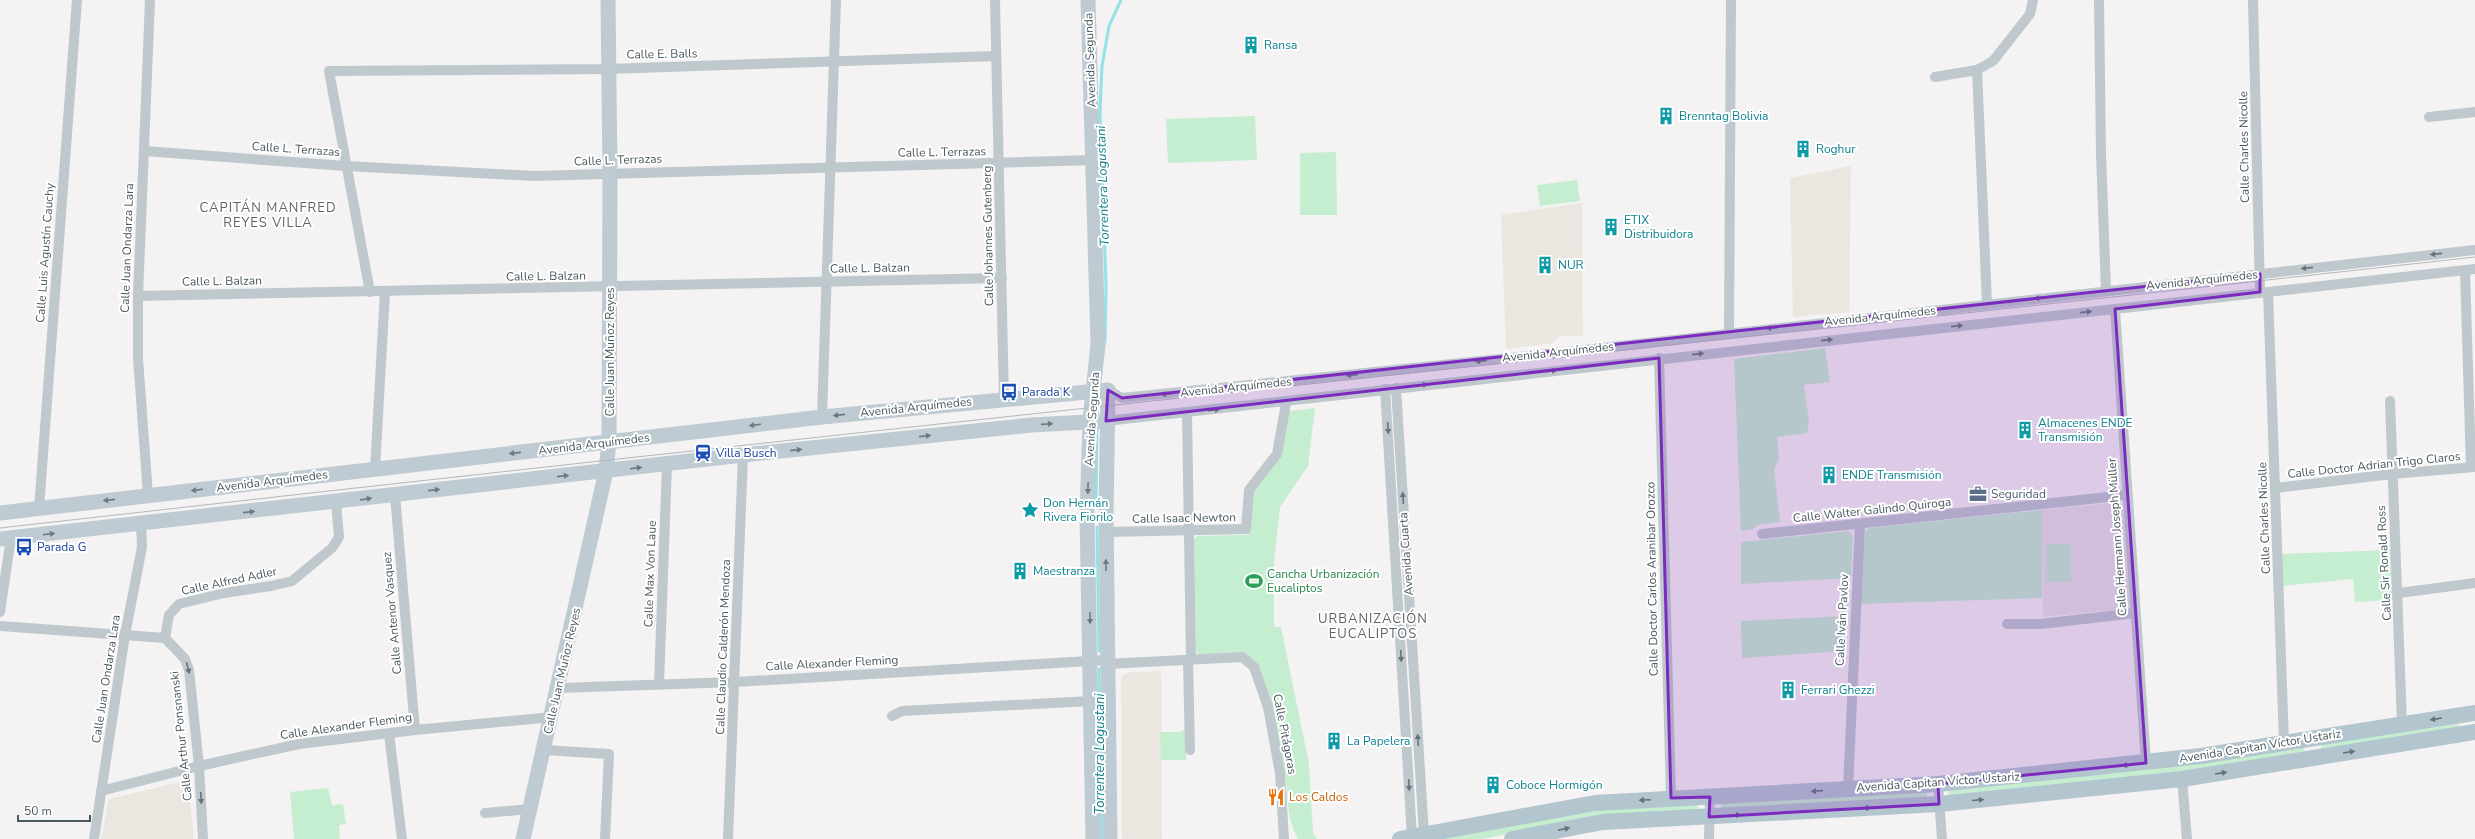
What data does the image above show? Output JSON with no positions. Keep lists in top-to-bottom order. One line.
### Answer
{"streets":{"main road":["Avenida Segunda","Avenida Arquímedes","Calle Juan Muñoz Reyes","Avenida Capitan Víctor Ustariz"],"street":["Calle E. Balls","Calle Charles Nicolle","Calle L. Terrazas","Calle Johannes Gutenberg","Calle Juan Ondarza Lara","Calle Luis Agustín Cauchy","Calle L. Balzan","Calle Doctor Adrian Trigo Claros","Calle Walter Galindo Quiroga","Calle Isaac Newton","Calle Hermann Joseph Müller","Avenida Cuarta","Calle Sir Ronald Ross","Calle Max Von Laue","Calle Doctor Carlos Aranibar Orozco","Calle Alfred Adler","Calle Antenor Vasquez","Calle Iván Pavlov","Calle Claudio Calderón Mendoza","Calle Alexander Fleming","Calle Pitágoras","Calle Arthur Ponsnanski"]},"crossings":[["Calle E. Balls","Calle L. Terrazas"],["Calle E. Balls","Calle Johannes Gutenberg"],["Calle E. Balls","Calle Juan Muñoz Reyes"],["Avenida Segunda","Calle L. Terrazas"],["Avenida Segunda","Avenida Arquímedes"],["Avenida Segunda","Calle Isaac Newton"],["Avenida Segunda","Calle Alexander Fleming"],["Calle Charles Nicolle","Avenida Arquímedes"],["Calle Charles Nicolle","Calle Doctor Adrian Trigo Claros"],["Calle Charles Nicolle","Avenida Capitan Víctor Ustariz"],["Calle L. Terrazas","Calle Johannes Gutenberg"],["Calle L. Terrazas","Calle Juan Ondarza Lara"],["Calle L. Terrazas","Calle Juan Muñoz Reyes"],["Calle Johannes Gutenberg","Calle L. Balzan"],["Calle Johannes Gutenberg","Avenida Arquímedes"],["Calle Juan Ondarza Lara","Calle L. Balzan"],["Calle Juan Ondarza Lara","Avenida Arquímedes"],["Calle Juan Ondarza Lara","Calle Alexander Fleming"],["Calle Luis Agustín Cauchy","Avenida Arquímedes"],["Calle L. Balzan","Calle Juan Muñoz Reyes"],["Avenida Arquímedes","Calle Juan Muñoz Reyes"],["Avenida Arquímedes","Calle Isaac Newton"],["Avenida Arquímedes","Calle Hermann Joseph Müller"],["Avenida Arquímedes","Avenida Cuarta"],["Avenida Arquímedes","Calle Max Von Laue"],["Avenida Arquímedes","Calle Doctor Carlos Aranibar Orozco"],["Avenida Arquímedes","Calle Alfred Adler"],["Avenida Arquímedes","Calle Antenor Vasquez"],["Avenida Arquímedes","Calle Claudio Calderón Mendoza"],["Calle Juan Muñoz Reyes","Calle Alexander Fleming"],["Calle Doctor Adrian Trigo Claros","Calle Sir Ronald Ross"],["Calle Walter Galindo Quiroga","Calle Hermann Joseph Müller"],["Calle Walter Galindo Quiroga","Calle Iván Pavlov"],["Calle Hermann Joseph Müller","Avenida Capitan Víctor Ustariz"],["Avenida Cuarta","Avenida Capitan Víctor Ustariz"],["Calle Sir Ronald Ross","Avenida Capitan Víctor Ustariz"],["Calle Max Von Laue","Calle Alexander Fleming"],["Calle Doctor Carlos Aranibar Orozco","Avenida Capitan Víctor Ustariz"],["Calle Alfred Adler","Calle Arthur Ponsnanski"],["Calle Antenor Vasquez","Calle Alexander Fleming"],["Calle Iván Pavlov","Avenida Capitan Víctor Ustariz"],["Calle Claudio Calderón Mendoza","Calle Alexander Fleming"],["Calle Alexander Fleming","Calle Pitágoras"],["Calle Alexander Fleming","Calle Arthur Ponsnanski"]],"one_way":["Calle Arthur Ponsnanski"],"districts":["CAPITÁN MANFRED REYES VILLA","URBANIZACIÓN EUCALIPTOS"],"water":["Torrentera Logustani"],"places":{"building":["Ransa","Brenntag Bolivia","Roghur","ETIX Distribuidora","NUR","Almacenes ENDE Transmisión","ENDE Transmisión","Maestranza","Ferrari Ghezzi","La Papelera","Coboce Hormigón"],"bus stop":["Parada K","Parada G"],"station":["Villa Busch"],"office":["Seguridad"],"place":["Don Hernán Rivera Fiorilo"],"sports":["Cancha Urbanización Eucaliptos"],"restaurant":["Los Caldos"]},"scale_bar":"50 m"}
